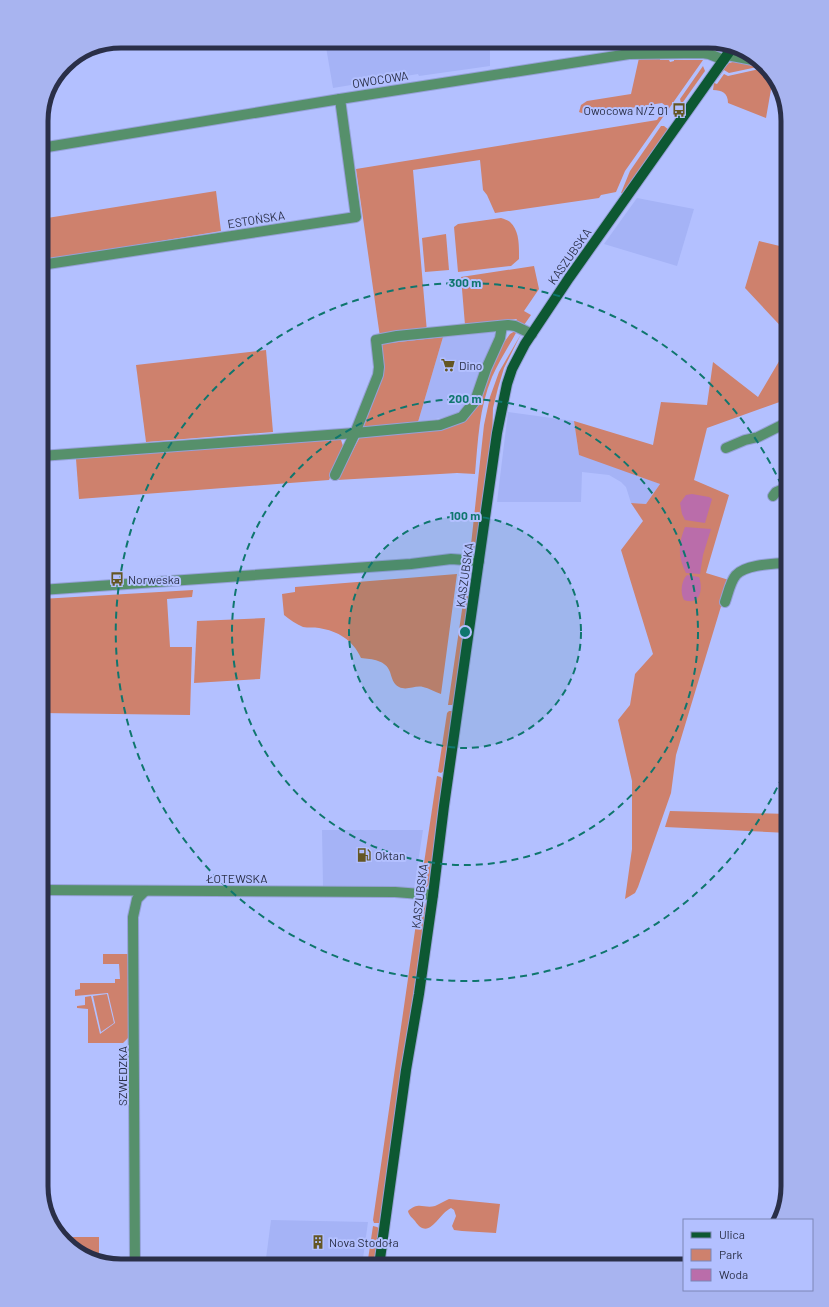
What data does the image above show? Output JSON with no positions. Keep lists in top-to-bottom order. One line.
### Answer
{"streets":{"main road":["KASZUBSKA"],"street":["OWOCOWA","ESTOŃSKA","ŁOTEWSKA","SZWEDZKA"]},"crossings":[["OWOCOWA","ESTOŃSKA"],["OWOCOWA","KASZUBSKA"],["KASZUBSKA","ŁOTEWSKA"],["ŁOTEWSKA","SZWEDZKA"]],"places":{"bus stop":["Owocowa N/Ż 01","Norweska"],"supermarket":["Dino"],"fuel station":["Oktan"],"building":["Nova Stodoła"]},"legend":["Ulica","Park","Woda"],"rings":["300 m","200 m","100 m"]}
